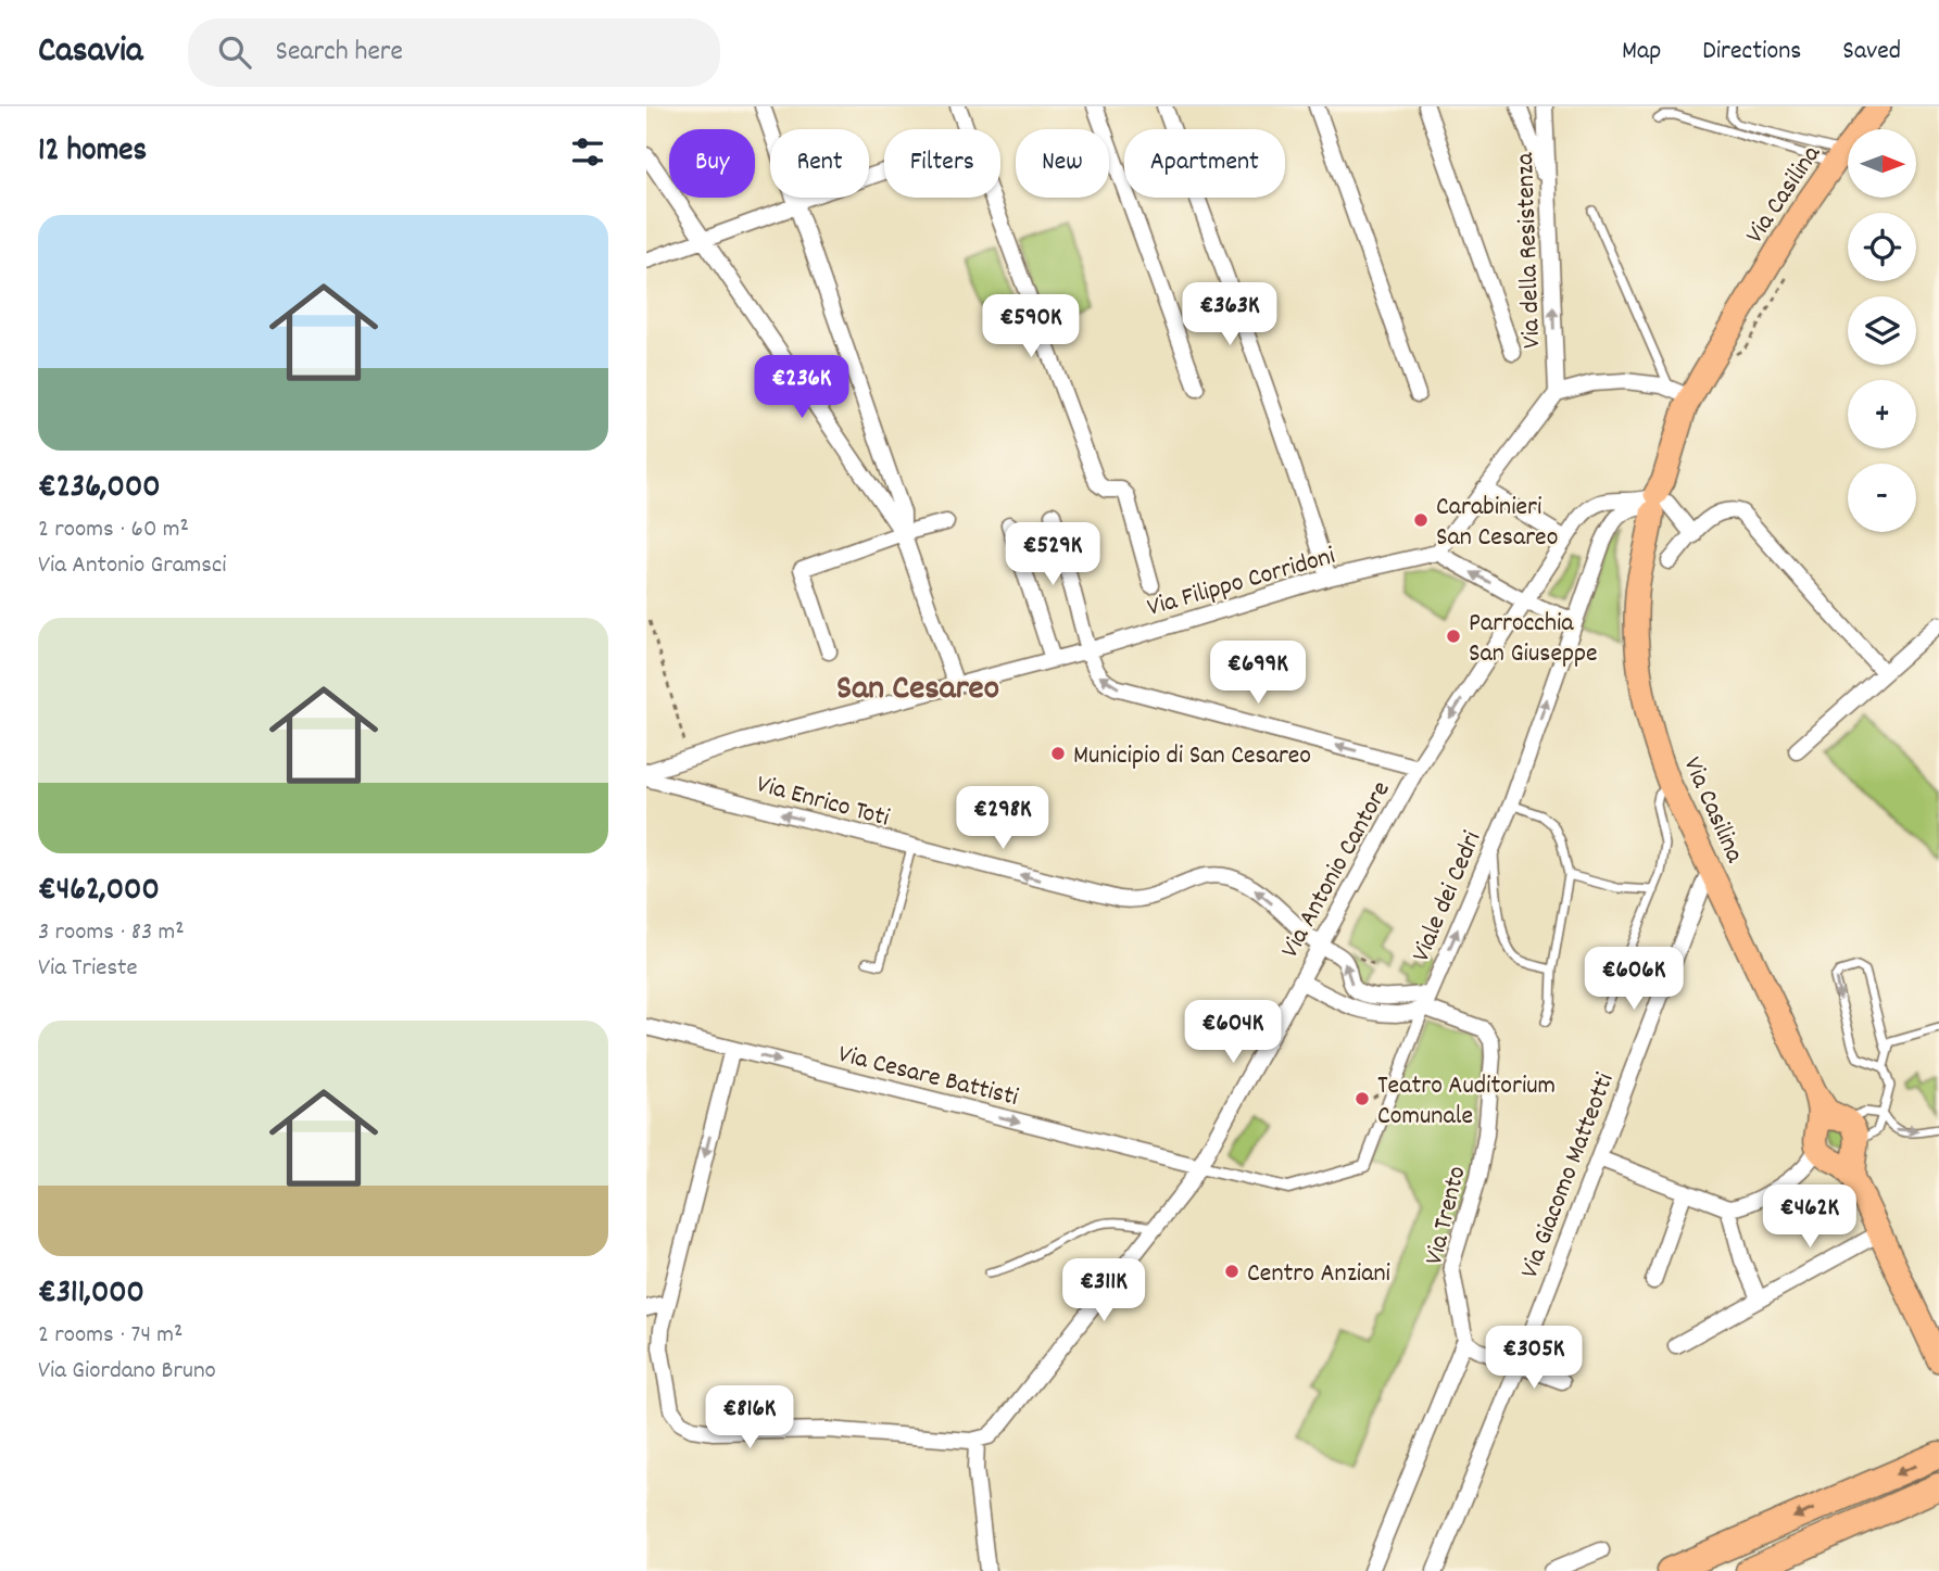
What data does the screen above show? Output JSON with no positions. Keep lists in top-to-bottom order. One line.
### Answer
{"streets":{"main road":["Via Casilina"],"street":["Via della Resistenza","Via Filippo Corridoni","Via Enrico Toti","Via Antonio Cantore","Viale dei Cedri","Via Cesare Battisti","Via Giacomo Matteotti","Via Trento"]},"crossings":[["Via Casilina","Viale dei Cedri"],["Via Enrico Toti","Via Antonio Cantore"],["Via Enrico Toti","Viale dei Cedri"],["Via Enrico Toti","Via Trento"],["Via Antonio Cantore","Viale dei Cedri"],["Via Antonio Cantore","Via Cesare Battisti"],["Viale dei Cedri","Via Cesare Battisti"],["Viale dei Cedri","Via Trento"]],"one_way":["Via Enrico Toti","Viale dei Cedri","Via Cesare Battisti"],"districts":["San Cesareo"],"places":["Carabinieri San Cesareo","Parrocchia San Giuseppe","Municipio di San Cesareo","Teatro Auditorium Comunale","Centro Anziani"],"north":"right","page":{"header":"Casavia","search":"Search here","nav":["Map","Directions","Saved"],"heading":"12 homes","map_buttons":["+","−"],"chip":["Buy","Rent","Filters","New","Apartment"],"list":[{"name":"€236,000","note":"2 rooms · 60 m² · Via Antonio Gramsci"},{"name":"€462,000","note":"3 rooms · 83 m² · Via Trieste"},{"name":"€311,000","note":"2 rooms · 74 m² · Via Giordano Bruno"}],"price":["€363K","€590K","€236K","€529K","€699K","€298K","€606K","€604K","€462K","€311K","€305K","€816K"]}}
